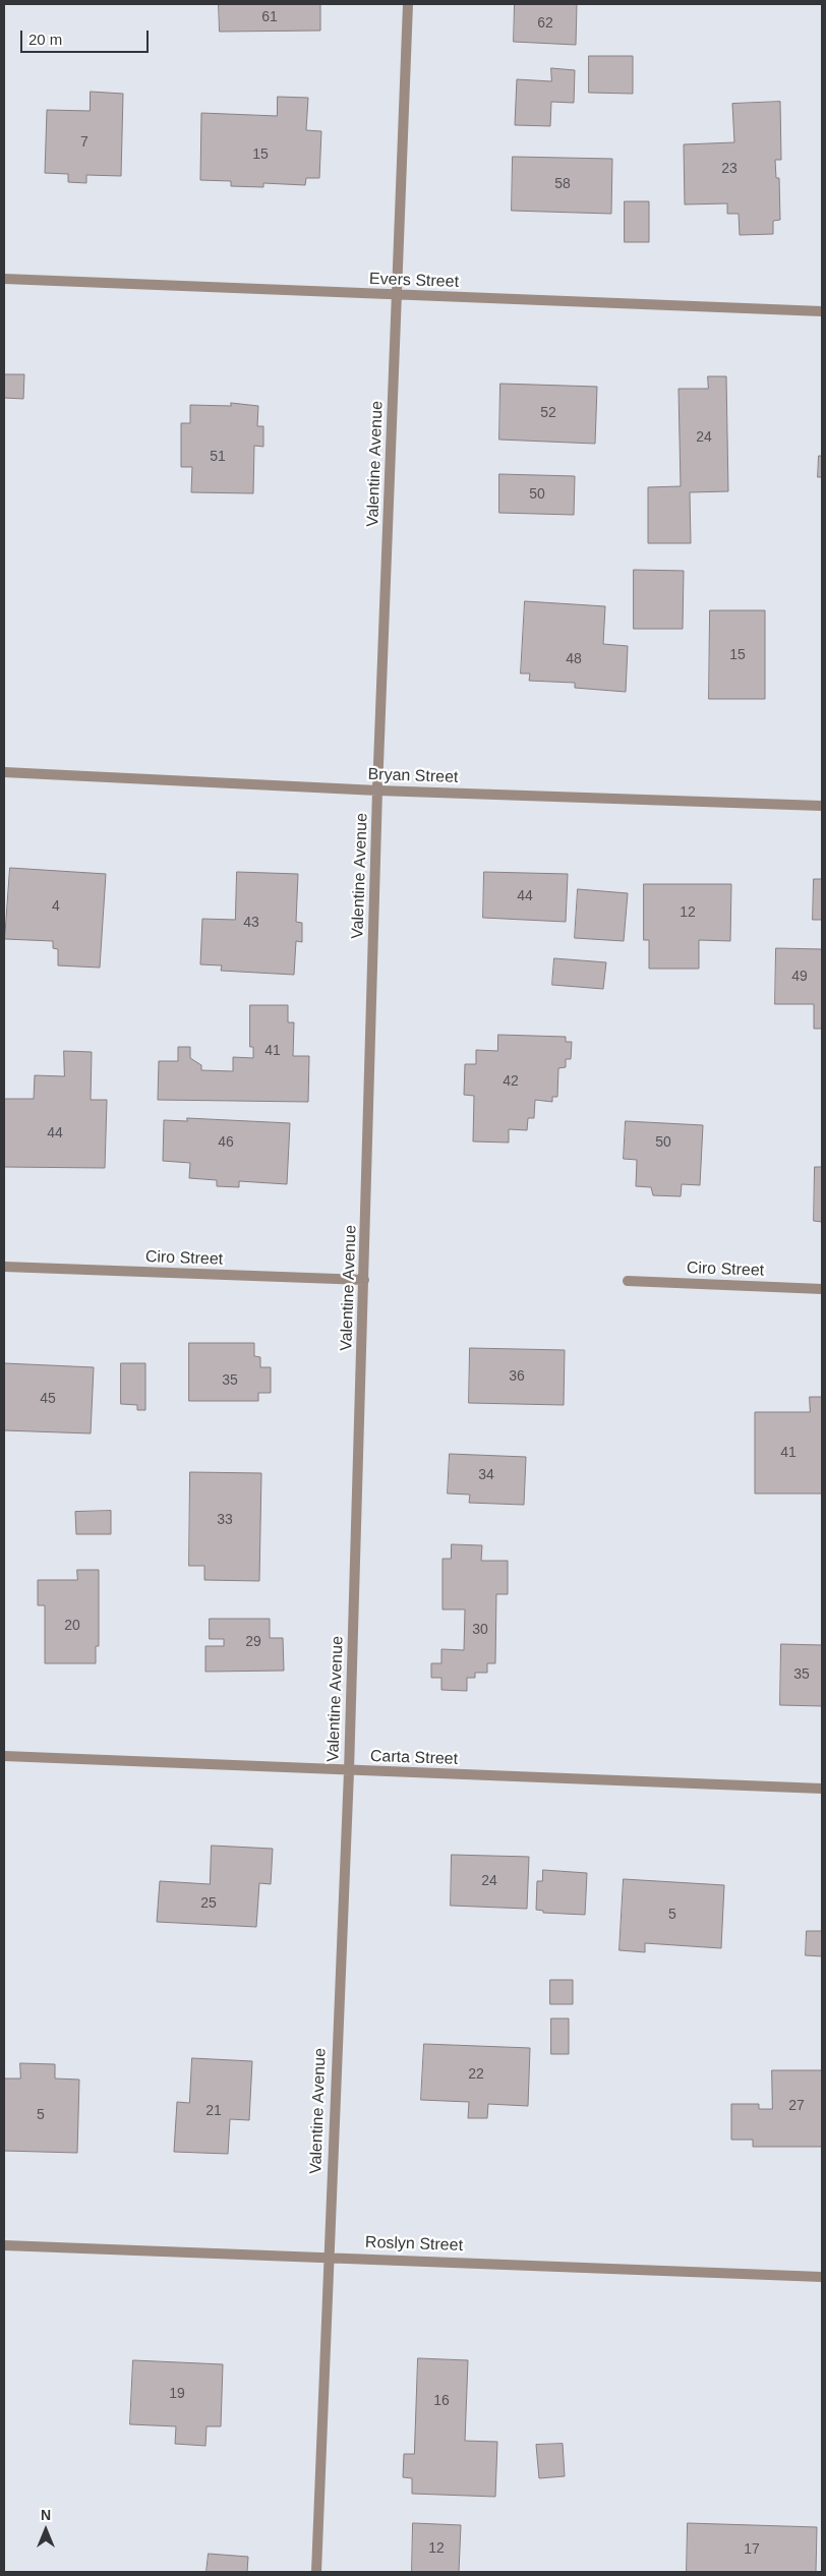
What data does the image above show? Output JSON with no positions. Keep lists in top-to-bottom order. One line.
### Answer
{"streets":{"street":["Evers Street","Valentine Avenue","Bryan Street","Ciro Street","Carta Street","Roslyn Street"]},"crossings":[["Evers Street","Valentine Avenue"],["Valentine Avenue","Bryan Street"],["Valentine Avenue","Ciro Street"],["Valentine Avenue","Carta Street"],["Valentine Avenue","Roslyn Street"]],"house_numbers":["61","62","7","15","23","58","52","24","51","50","15","48","44","4","12","43","49","41","42","44","46","50","36","35","45","41","34","33","20","30","29","35","24","25","5","22","27","21","5","19","16","12","17"],"scale_bar":"20 m","north":"top"}
